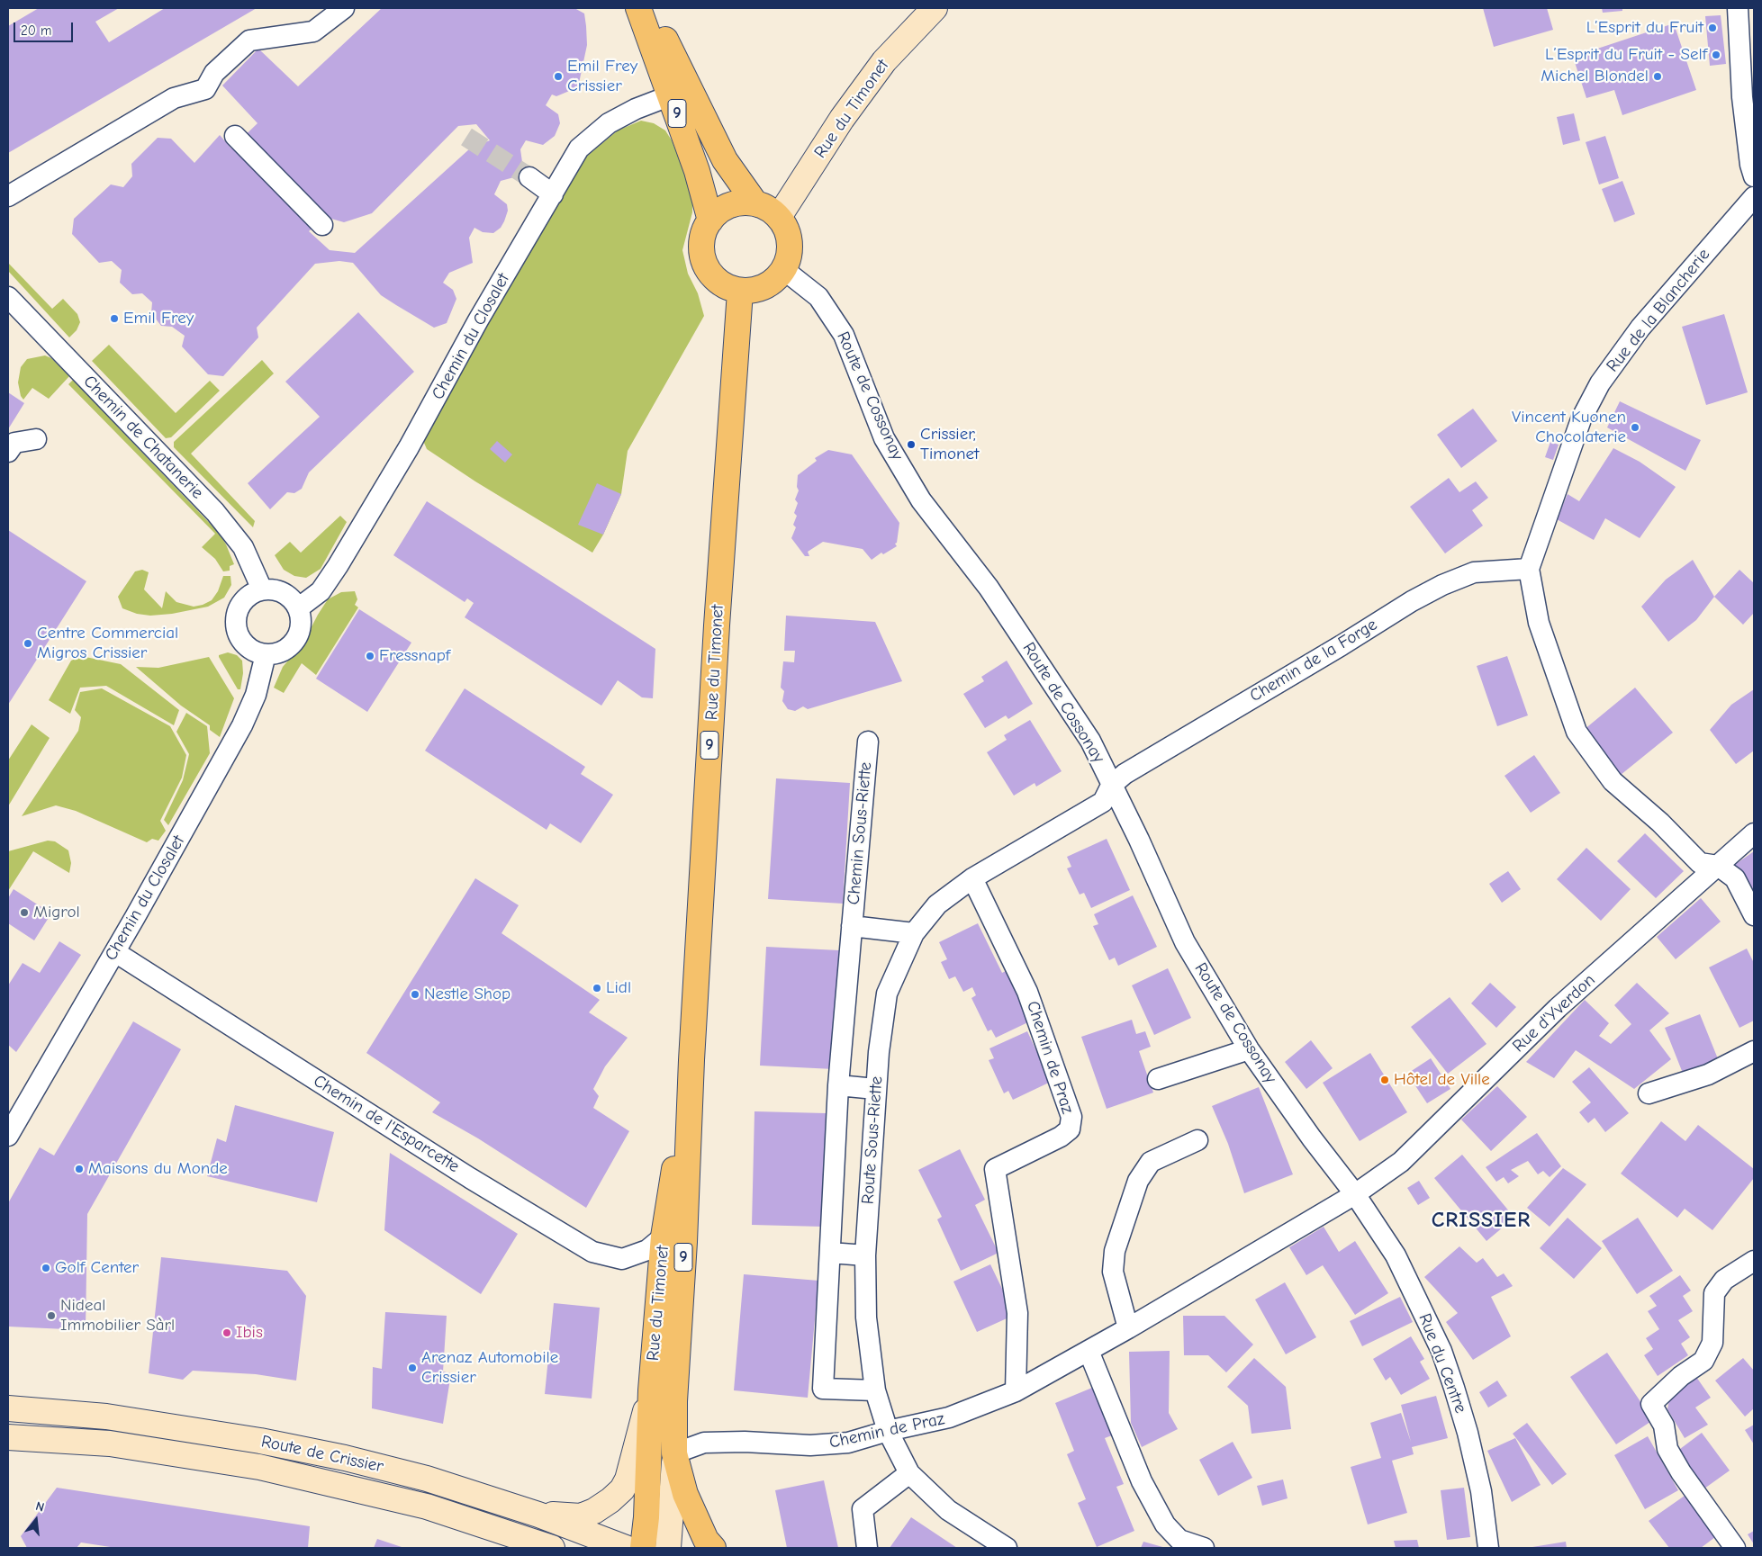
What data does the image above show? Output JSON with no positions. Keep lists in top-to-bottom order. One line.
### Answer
{"streets":{"main road":["Rue du Timonet","9","Route de Crissier"],"street":["Rue de la Blancherie","Chemin du Closalet","Route de Cossonay","Chemin de Chatanerie","Chemin de la Forge","Chemin Sous-Riette","Rue d'Yverdon","Chemin de Praz","Chemin de l'Esparcette","Route Sous-Riette","Rue du Centre"]},"crossings":[["Rue du Timonet","9"],["Rue du Timonet","Route de Cossonay"],["Rue du Timonet","Chemin de Praz"],["Rue du Timonet","Chemin de l'Esparcette"],["9","Chemin du Closalet"],["9","Route de Cossonay"],["9","Chemin de Praz"],["Rue de la Blancherie","Chemin de la Forge"],["Rue de la Blancherie","Rue d'Yverdon"],["Chemin du Closalet","Chemin de Chatanerie"],["Chemin du Closalet","Chemin de l'Esparcette"],["Route de Cossonay","Chemin de la Forge"],["Route de Cossonay","Rue d'Yverdon"],["Route de Cossonay","Chemin de Praz"],["Route de Cossonay","Route Sous-Riette"],["Route de Cossonay","Rue du Centre"],["Chemin de la Forge","Route Sous-Riette"],["Chemin Sous-Riette","Route Sous-Riette"],["Rue d'Yverdon","Chemin de Praz"],["Rue d'Yverdon","Rue du Centre"],["Chemin de Praz","Route Sous-Riette"],["Chemin de Praz","Rue du Centre"]],"districts":["CRISSIER"],"places":["L’Esprit du Fruit","L’Esprit du Fruit - Self","Emil Frey Crissier","Michel Blondel","Emil Frey","Vincent Kuonen Chocolaterie","Crissier, Timonet","Centre Commercial Migros Crissier","Fressnapf","Migrol","Lidl","Nestle Shop","Hôtel de Ville","Maisons du Monde","Golf Center","Nideal Immobilier Sàrl","Ibis","Arenaz Automobile Crissier"],"scale_bar":"20 m","north":"top"}
